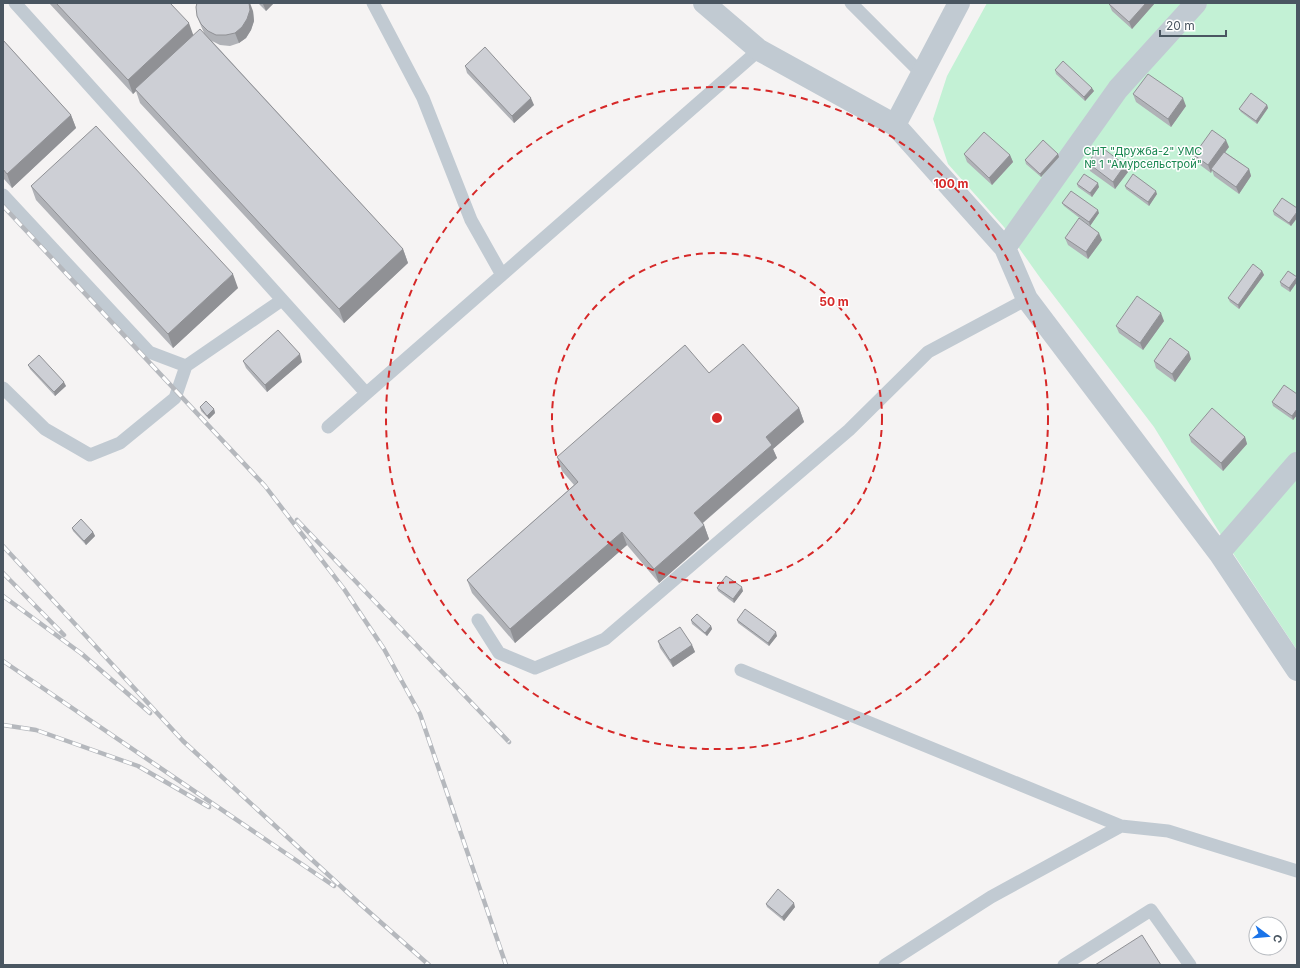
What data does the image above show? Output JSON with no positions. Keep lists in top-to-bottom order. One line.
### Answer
{"parks":["СНТ \"Дружба-2\" УМС № 1 \"Амурсельстрой\""],"scale_bar":"20 m","north":"right","rings":["100 m","50 m"]}
